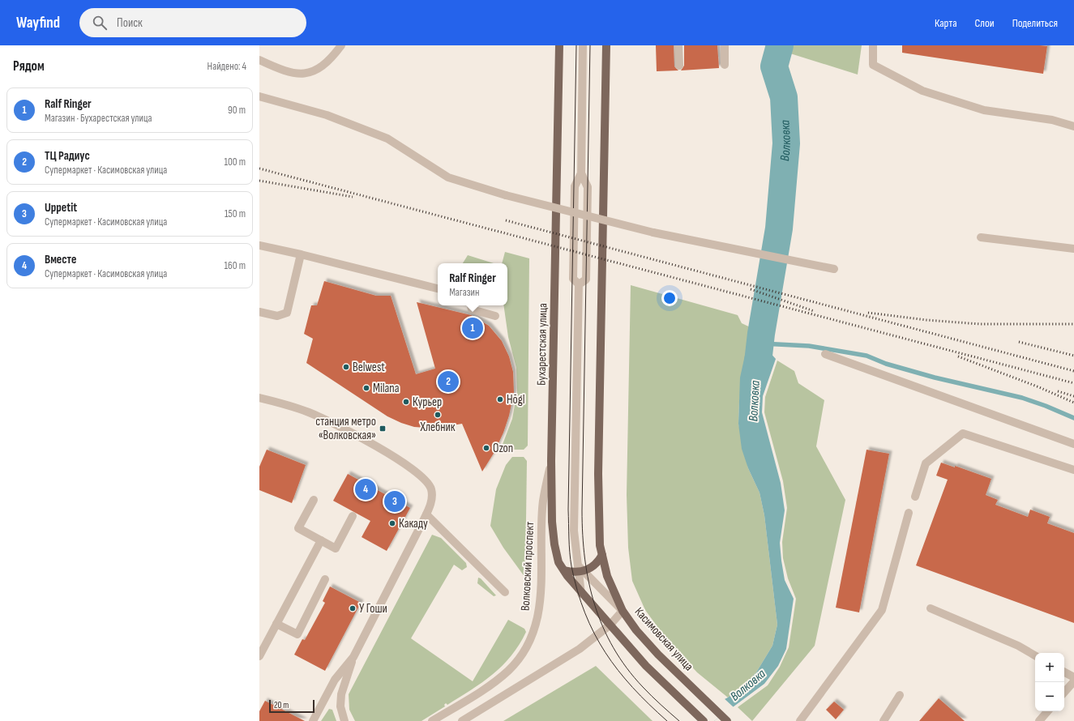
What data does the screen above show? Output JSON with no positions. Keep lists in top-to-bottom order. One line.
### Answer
{"streets":{"main road":["Бухарестская улица","Касимовская улица"],"street":["Волковский проспект"]},"crossings":[["Бухарестская улица","Волковский проспект"]],"water":["Волковка"],"places":{"other":["Belwest","Milana","Hōgl","Курьер","Хлебник","Ozon","Какаду","У Гоши"],"transit":["станция метро «Волковская»"]},"scale_bar":"20 m","page":{"header":"Wayfind","search":"Поиск","nav":["Карта","Слои","Поделиться"],"heading":["Рядом","Найдено: 4"],"list":[{"mark":"1","name":"Ralf Ringer","note":"Магазин · Бухарестская улица","value":"90 m"},{"mark":"2","name":"ТЦ Радиус","note":"Супермаркет · Касимовская улица","value":"100 m"},{"mark":"3","name":"Uppetit","note":"Супермаркет · Касимовская улица","value":"150 m"},{"mark":"4","name":"Вместе","note":"Супермаркет · Касимовская улица","value":"160 m"}],"popup":["Ralf Ringer","Магазин"],"pins":["1","2","4","3"],"map_buttons":["+","−"],"scale":"20 m"}}
